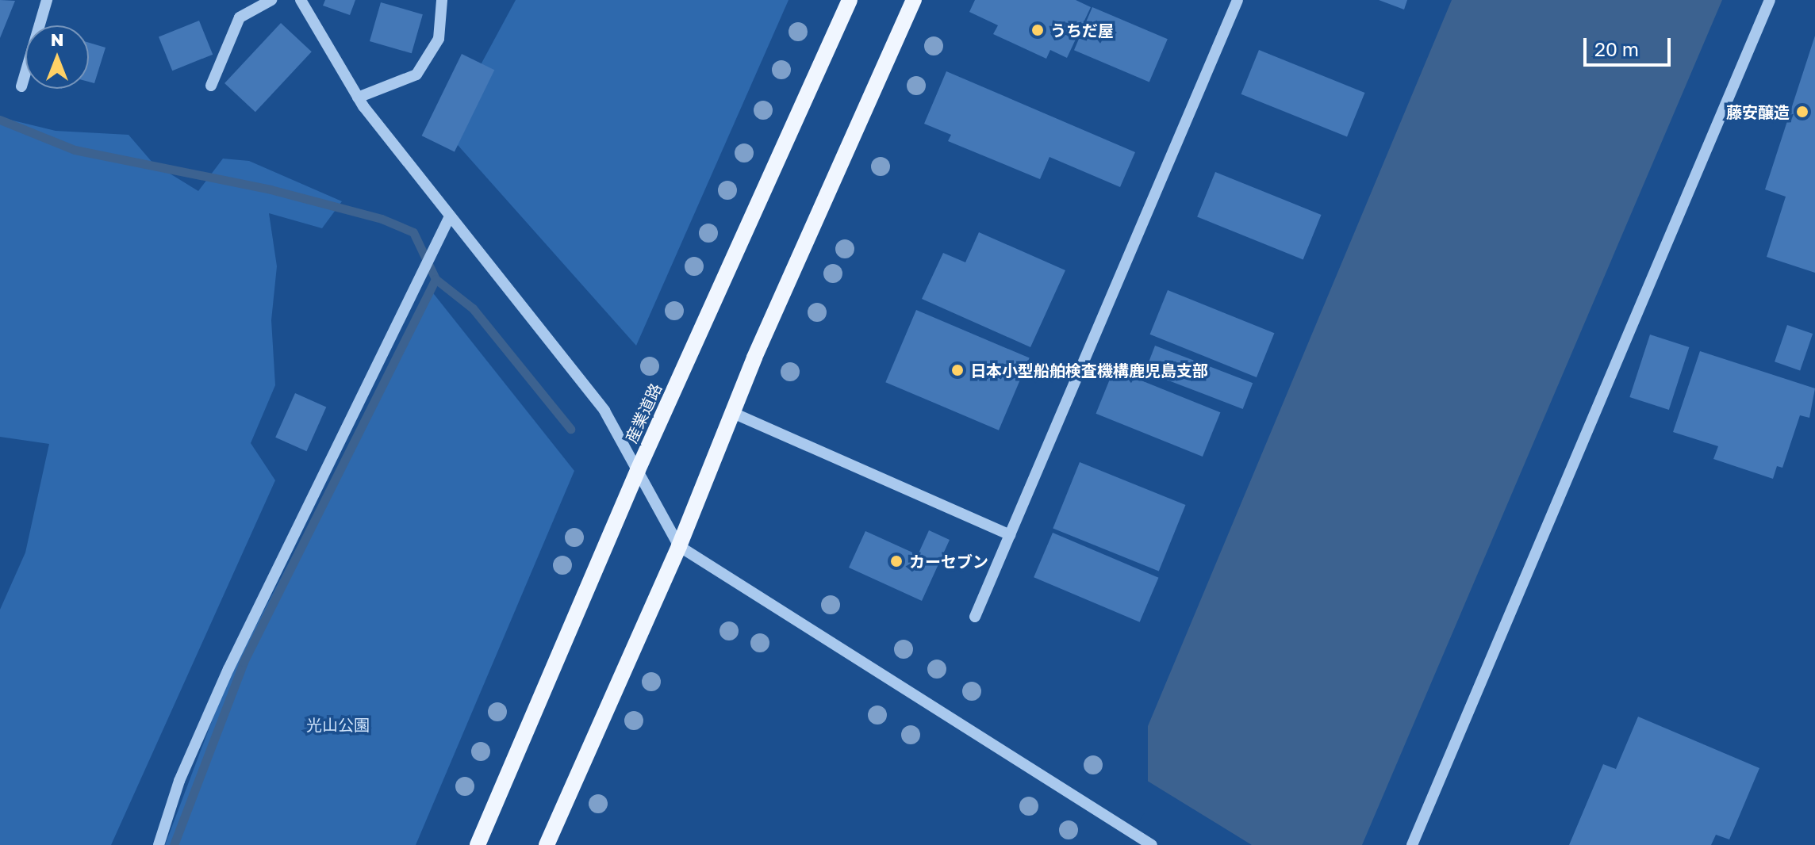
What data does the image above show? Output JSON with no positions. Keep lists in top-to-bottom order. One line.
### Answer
{"streets":{"main road":["産業道路"]},"parks":["光山公園"],"places":["うちだ屋","藤安醸造","日本小型船舶検査機構鹿児島支部","カーセブン"],"scale_bar":"20 m","north":"top"}
